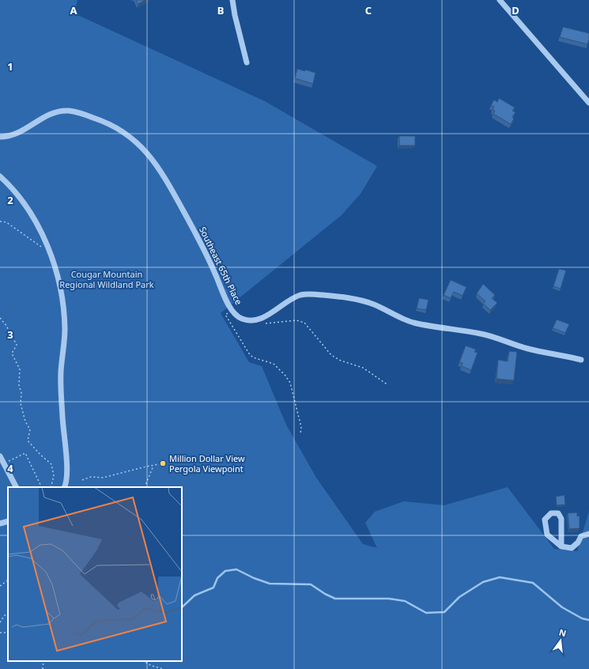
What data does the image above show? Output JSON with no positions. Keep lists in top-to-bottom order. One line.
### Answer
{"streets":{"street":["Southeast 65th Place"]},"parks":["Cougar Mountain Regional Wildland Park"],"places":["Million Dollar View Pergola Viewpoint"],"north":"top","grid":{"columns":["A","B","C","D"],"rows":["1","2","3","4"]}}
